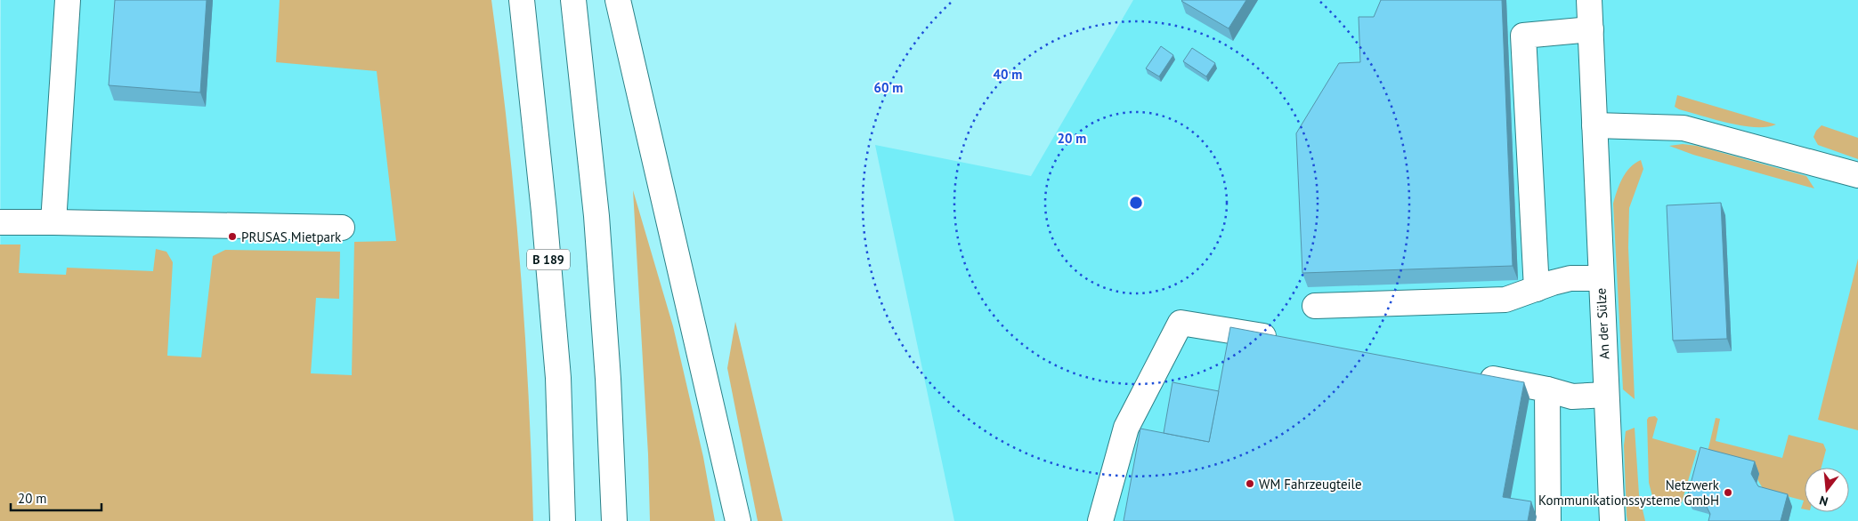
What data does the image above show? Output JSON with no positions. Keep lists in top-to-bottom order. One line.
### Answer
{"streets":{"main road":["B 189","An der Sülze"]},"places":["PRUSAS Mietpark","WM Fahrzeugteile","Netzwerk Kommunikationssysteme GmbH"],"scale_bar":"20 m","north":"bottom","rings":["40 m","60 m","20 m"]}
